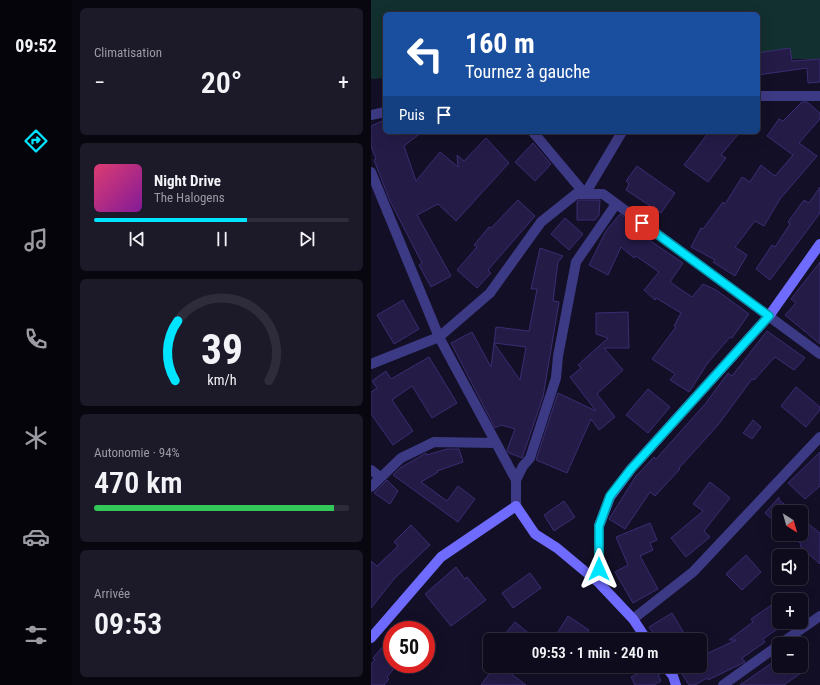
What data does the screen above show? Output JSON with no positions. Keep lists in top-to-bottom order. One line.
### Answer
{"north":"bottom right","page":{"tabs":"09:52","tile":["Climatisation",["Autonomie · 94%","470 km"],["Arrivée","09:53"]],"turn":["160 m","Tournez à gauche"],"heat":["−","20°","+"],"then":"Puis","song":["Night Drive","The Halogens"],"map_buttons":["+","−"],"limit":"50","trip":"09:53 · 1 min · 240 m","gauge":["39","km/h"]}}
